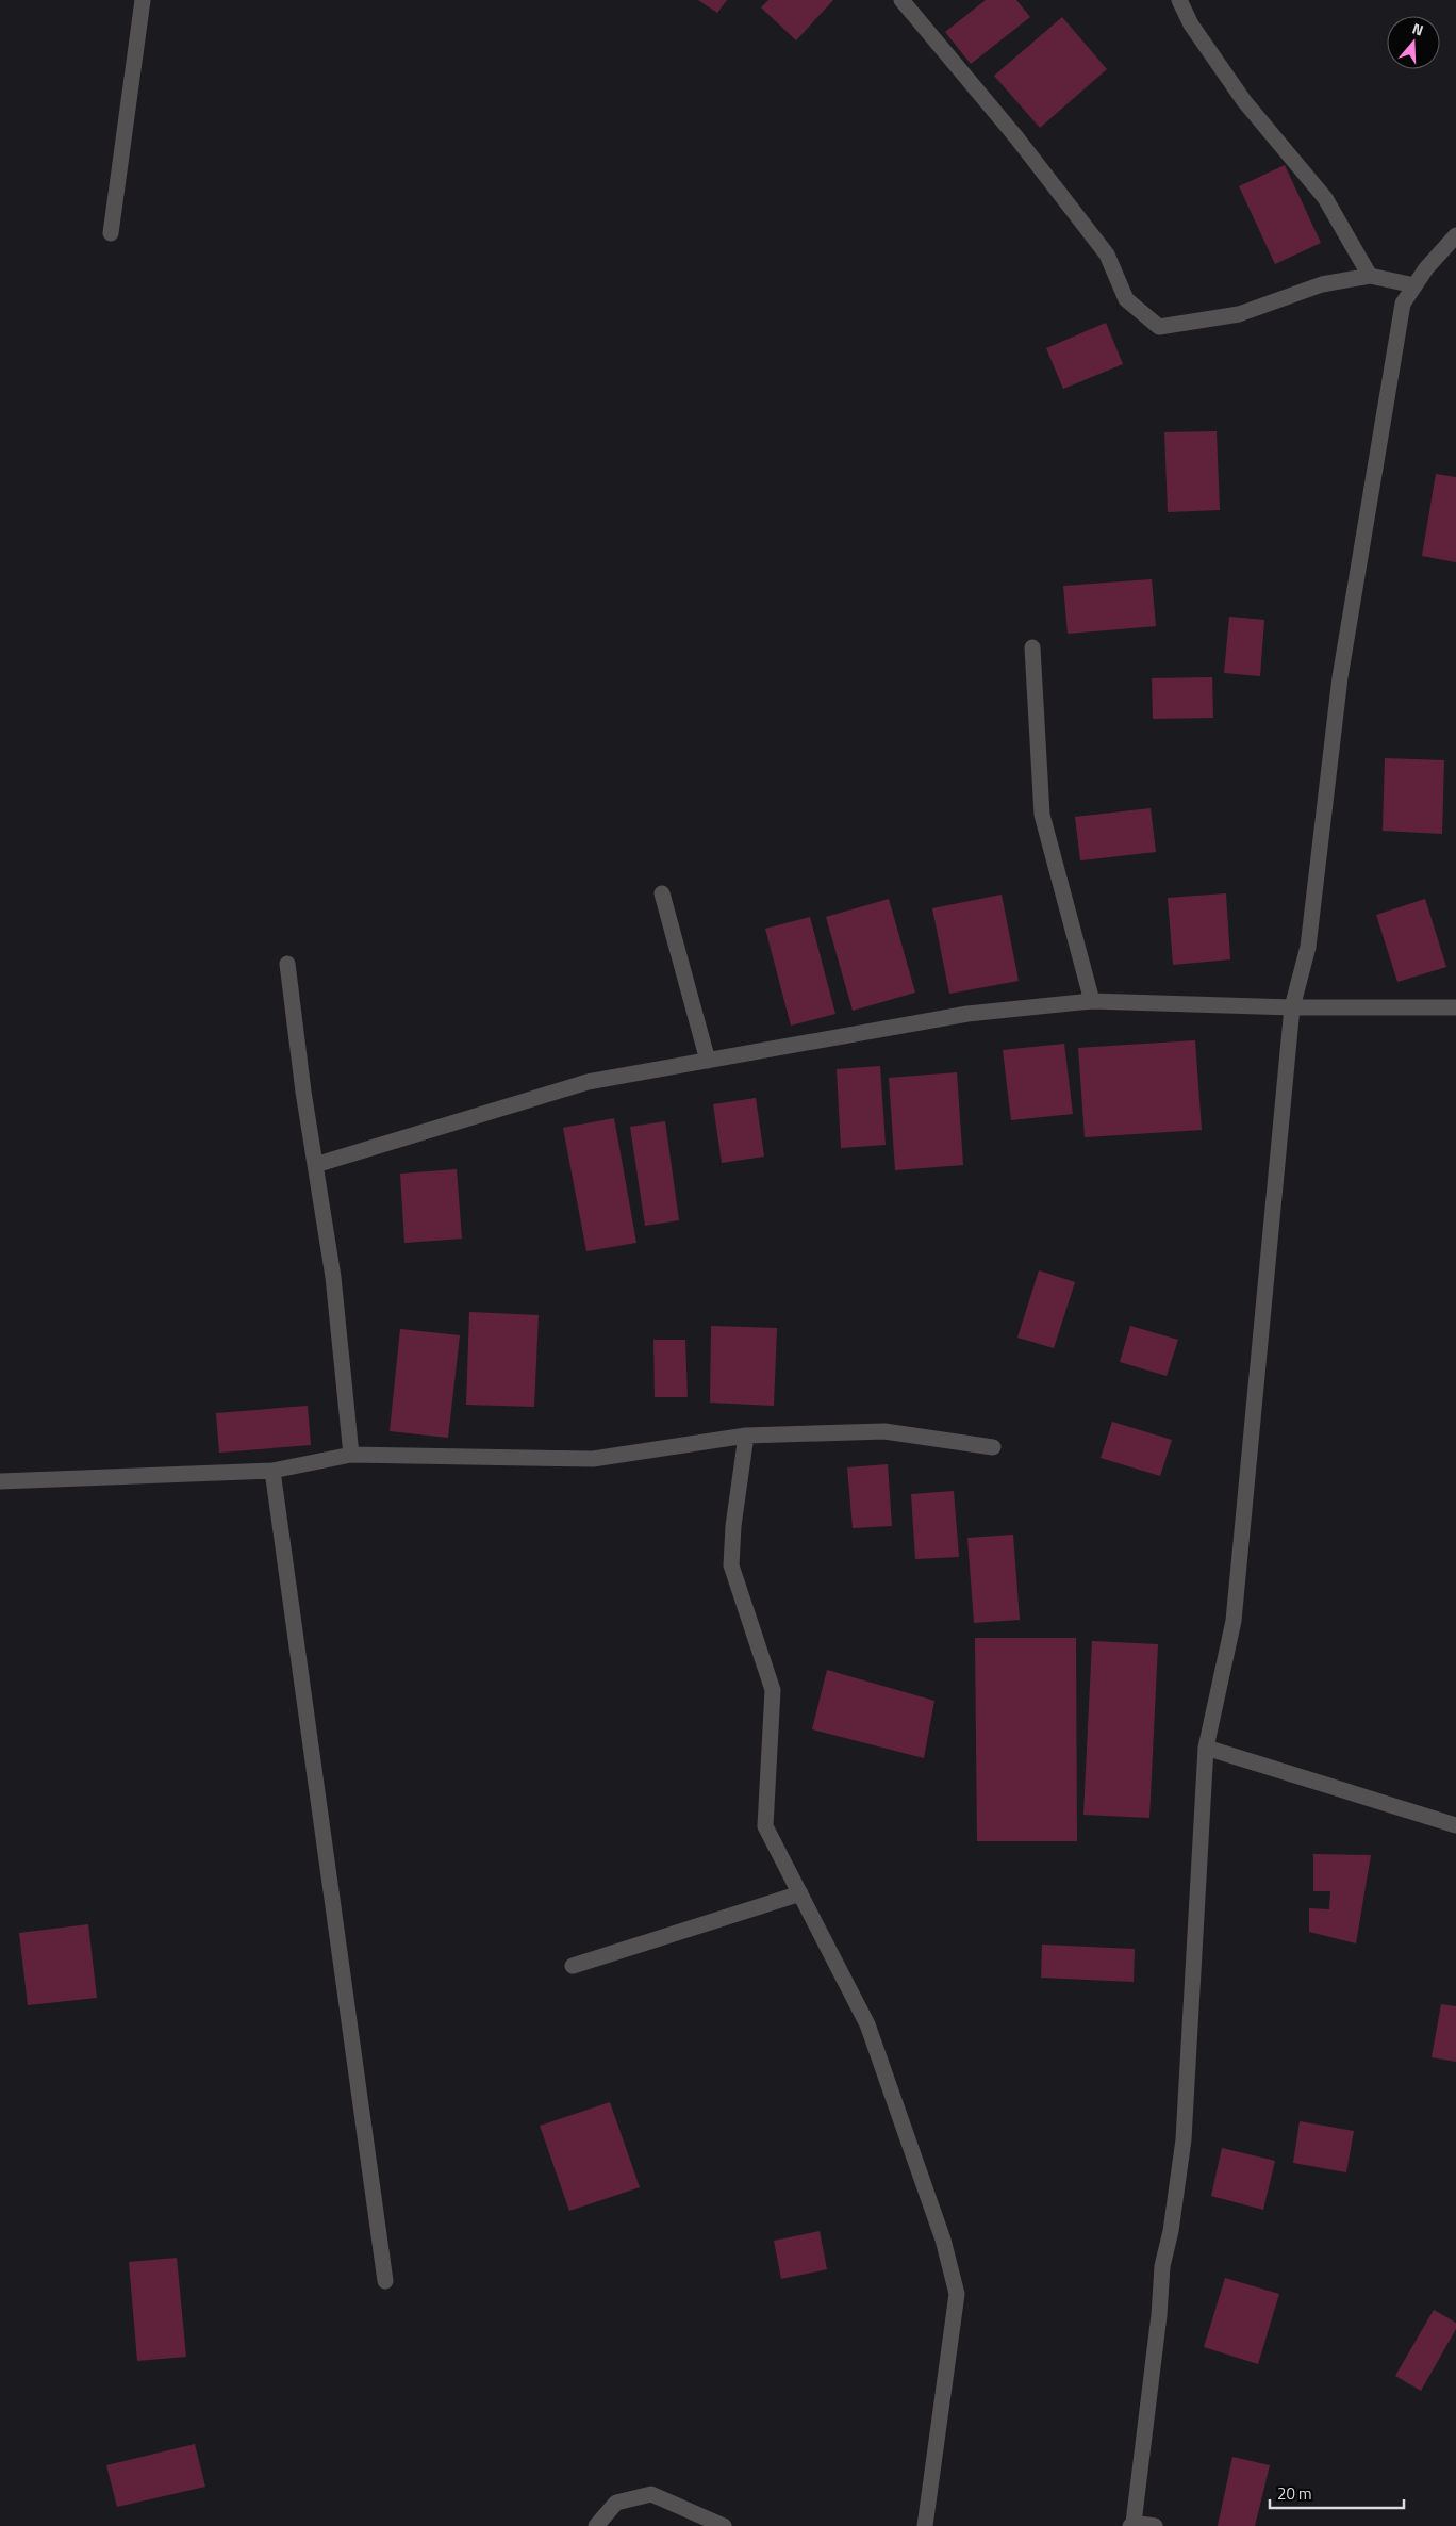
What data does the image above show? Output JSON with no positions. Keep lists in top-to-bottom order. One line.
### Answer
{"scale_bar":"20 m","north":"top"}
